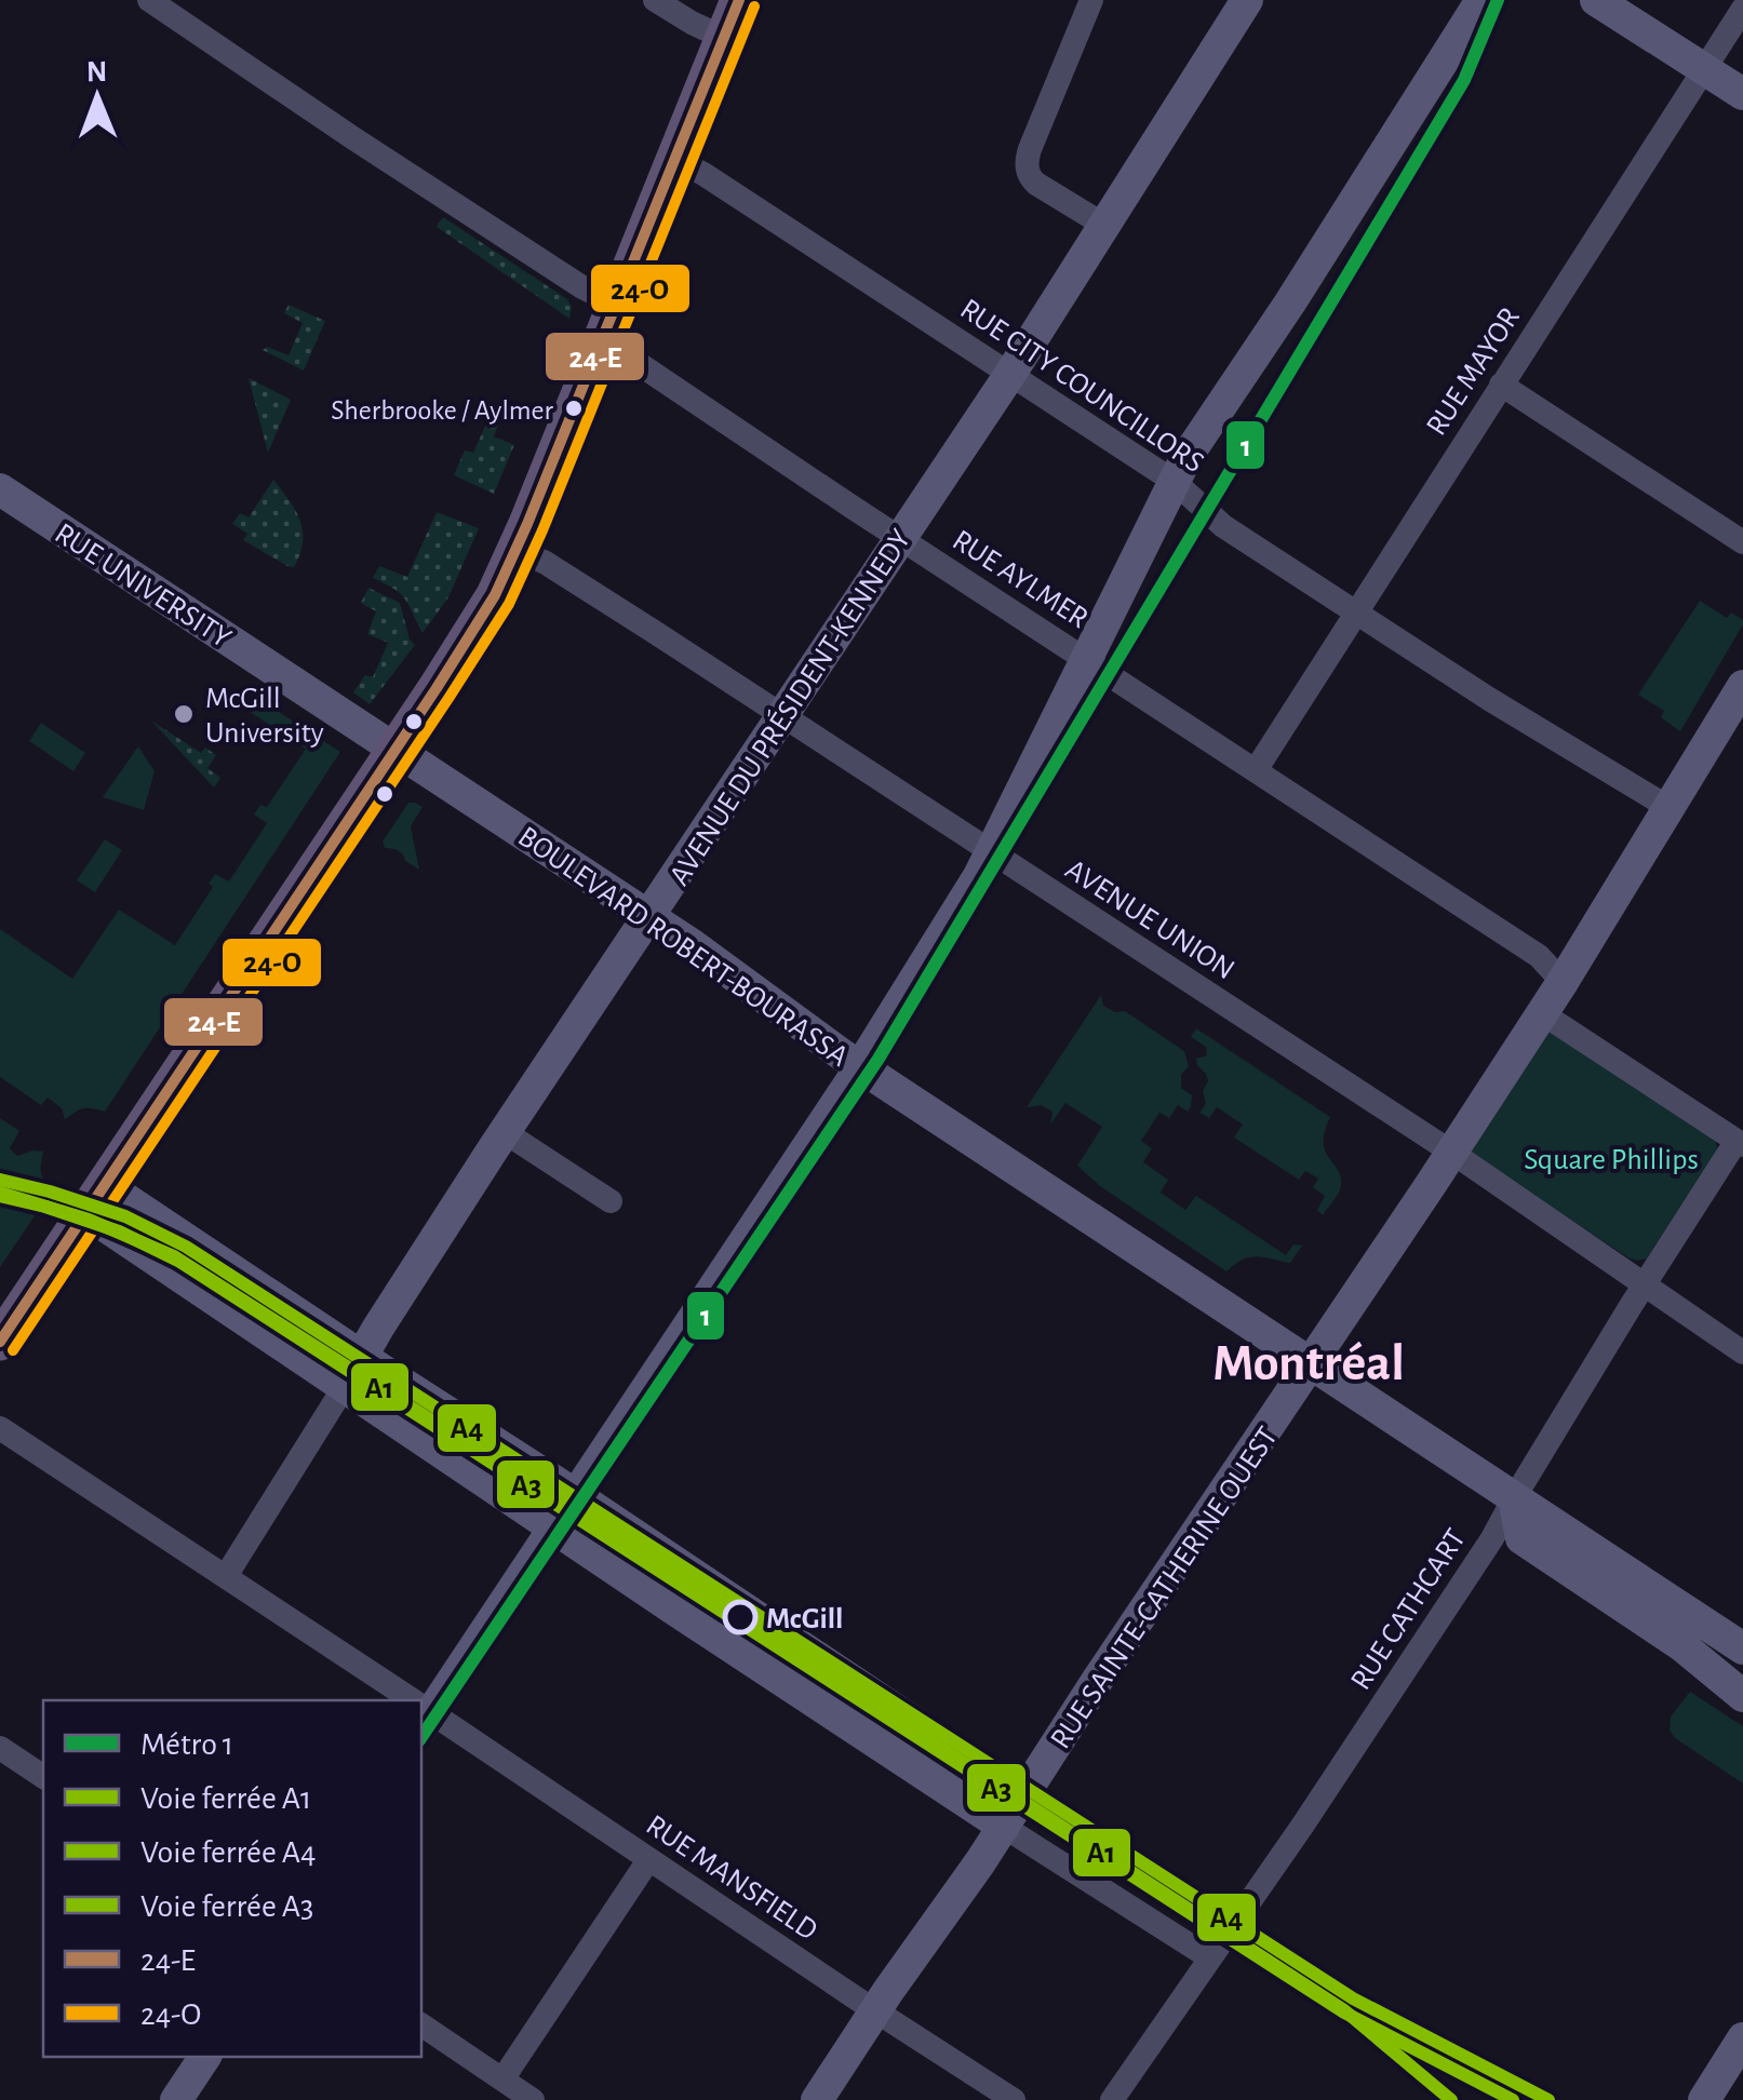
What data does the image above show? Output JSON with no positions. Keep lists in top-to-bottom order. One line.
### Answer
{"streets":{"street":["RUE MAYOR","RUE CITY COUNCILLORS","RUE AYLMER","RUE UNIVERSITY","AVENUE DU PRÉSIDENT-KENNEDY","AVENUE UNION","BOULEVARD ROBERT-BOURASSA","RUE SAINTE-CATHERINE OUEST","RUE CATHCART","RUE MANSFIELD"]},"crossings":[["RUE MAYOR","RUE CITY COUNCILLORS"],["RUE MAYOR","RUE AYLMER"],["RUE CITY COUNCILLORS","AVENUE DU PRÉSIDENT-KENNEDY"],["RUE CITY COUNCILLORS","RUE SAINTE-CATHERINE OUEST"],["RUE AYLMER","AVENUE DU PRÉSIDENT-KENNEDY"],["RUE AYLMER","RUE SAINTE-CATHERINE OUEST"],["RUE UNIVERSITY","BOULEVARD ROBERT-BOURASSA"],["AVENUE DU PRÉSIDENT-KENNEDY","AVENUE UNION"],["AVENUE DU PRÉSIDENT-KENNEDY","BOULEVARD ROBERT-BOURASSA"],["AVENUE DU PRÉSIDENT-KENNEDY","RUE MANSFIELD"],["AVENUE UNION","RUE SAINTE-CATHERINE OUEST"],["AVENUE UNION","RUE CATHCART"],["BOULEVARD ROBERT-BOURASSA","RUE SAINTE-CATHERINE OUEST"],["BOULEVARD ROBERT-BOURASSA","RUE CATHCART"],["RUE SAINTE-CATHERINE OUEST","RUE MANSFIELD"]],"districts":["Montréal"],"parks":["Square Phillips"],"places":["Sherbrooke / Aylmer","McGill University","McGill"],"lines":["metro line 1","transit line 24-E","transit line 24-O","rail line A4","rail line A1","rail line A3"],"legend":["Métro 1","Voie ferrée A1","Voie ferrée A4","Voie ferrée A3","24-E","24-O"],"north":"top"}
